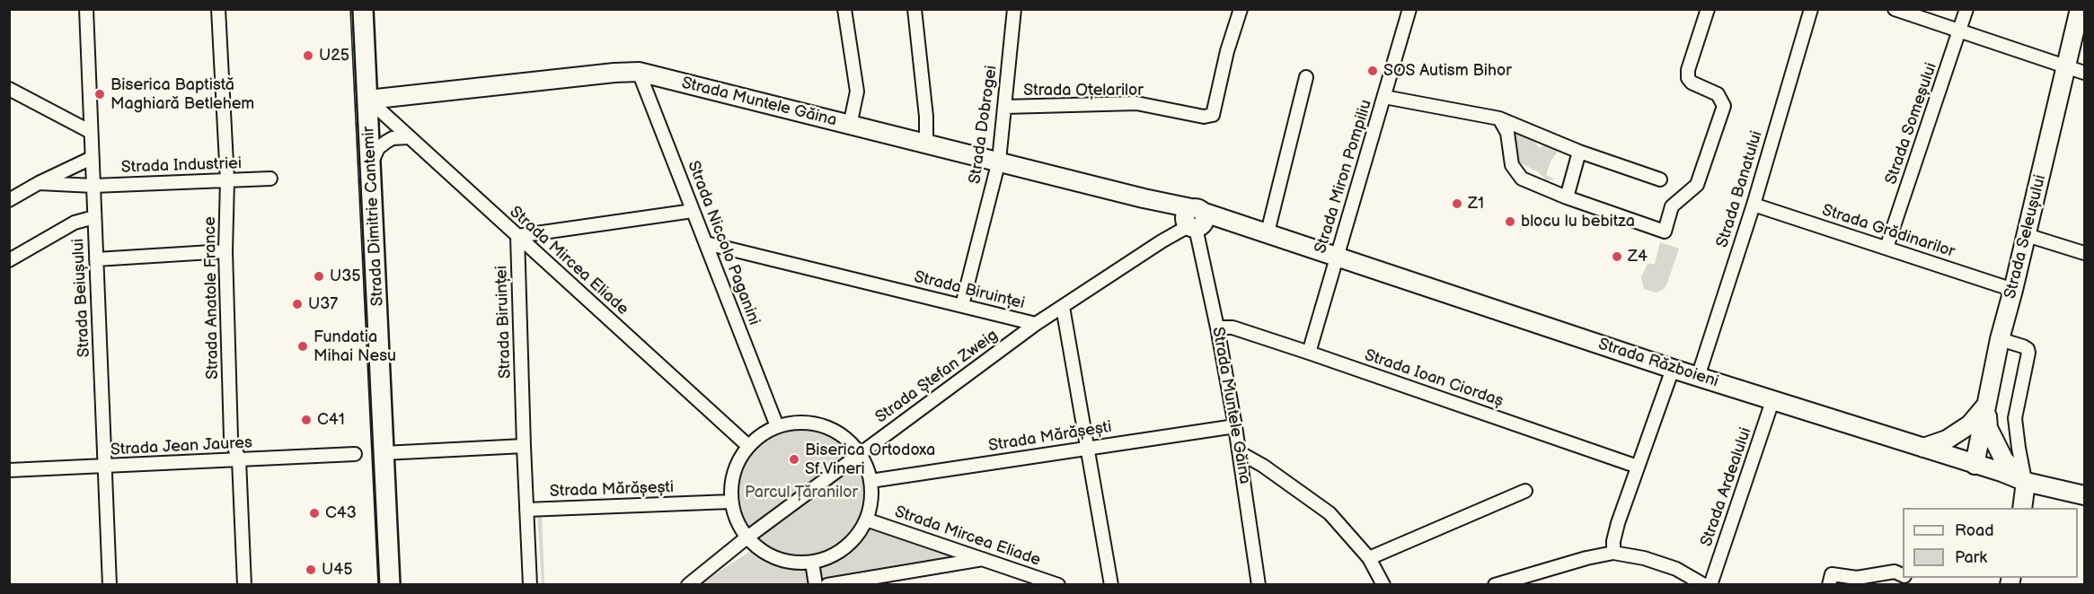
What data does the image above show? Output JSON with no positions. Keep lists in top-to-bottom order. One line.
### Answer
{"streets":{"main road":["Strada Dimitrie Cantemir"],"street":["Strada Oțelarilor","Strada Muntele Găina","Strada Someșului","Strada Dobrogei","Strada Industriei","Strada Miron Pompiliu","Strada Banatului","Strada Grădinarilor","Strada Seleușului","Strada Niccolo Paganini","Strada Mircea Eliade","Strada Biruinței","Strada Beiușului","Strada Anatole France","Strada Războieni","Strada Ștefan Zweig","Strada Ioan Ciordaș","Strada Mărășești","Strada Jean Jaures","Strada Ardealului"]},"crossings":[["Strada Oțelarilor","Strada Dobrogei"],["Strada Muntele Găina","Strada Dobrogei"],["Strada Muntele Găina","Strada Dimitrie Cantemir"],["Strada Muntele Găina","Strada Niccolo Paganini"],["Strada Muntele Găina","Strada Mircea Eliade"],["Strada Muntele Găina","Strada Războieni"],["Strada Muntele Găina","Strada Ștefan Zweig"],["Strada Muntele Găina","Strada Ioan Ciordaș"],["Strada Muntele Găina","Strada Mărășești"],["Strada Someșului","Strada Grădinarilor"],["Strada Dobrogei","Strada Biruinței"],["Strada Industriei","Strada Beiușului"],["Strada Industriei","Strada Anatole France"],["Strada Miron Pompiliu","Strada Războieni"],["Strada Miron Pompiliu","Strada Ioan Ciordaș"],["Strada Banatului","Strada Grădinarilor"],["Strada Banatului","Strada Războieni"],["Strada Dimitrie Cantemir","Strada Mircea Eliade"],["Strada Grădinarilor","Strada Seleușului"],["Strada Seleușului","Strada Războieni"],["Strada Niccolo Paganini","Strada Biruinței"],["Strada Mircea Eliade","Strada Biruinței"],["Strada Biruinței","Strada Ștefan Zweig"],["Strada Biruinței","Strada Mărășești"],["Strada Beiușului","Strada Jean Jaures"],["Strada Anatole France","Strada Jean Jaures"],["Strada Războieni","Strada Ștefan Zweig"],["Strada Războieni","Strada Ardealului"]],"parks":["Parcul Țăranilor"],"places":["U25","SOS Autism Bihor","Biserica Baptistă Maghiară Betlehem","Z1","blocu lu bebitza","Z4","U35","U37","Fundatia Mihai Nesu","C41","Biserica Ortodoxa Sf.Vineri","C43","U45"],"legend":["Road","Park"]}
